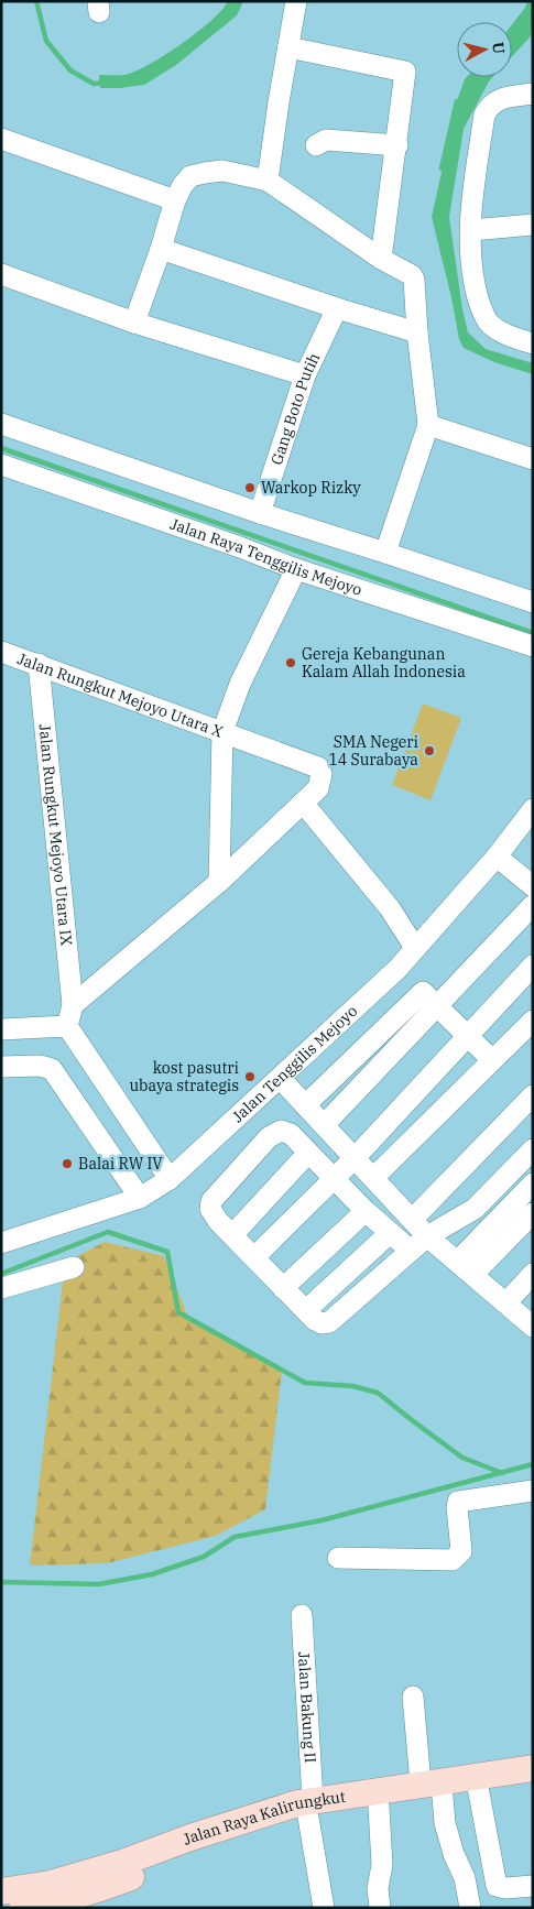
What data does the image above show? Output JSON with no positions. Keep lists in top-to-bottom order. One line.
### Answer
{"streets":{"main road":["Jalan Raya Kalirungkut"],"street":["Gang Boto Putih","Jalan Raya Tenggilis Mejoyo","Jalan Rungkut Mejoyo Utara X","Jalan Rungkut Mejoyo Utara IX","Jalan Tenggilis Mejoyo","Jalan Bakung II"]},"crossings":[["Jalan Rungkut Mejoyo Utara X","Jalan Rungkut Mejoyo Utara IX"],["Jalan Bakung II","Jalan Raya Kalirungkut"]],"places":["Warkop Rizky","Gereja Kebangunan Kalam Allah Indonesia","SMA Negeri 14 Surabaya","kost pasutri ubaya strategis","Balai RW IV"],"north":"right"}
